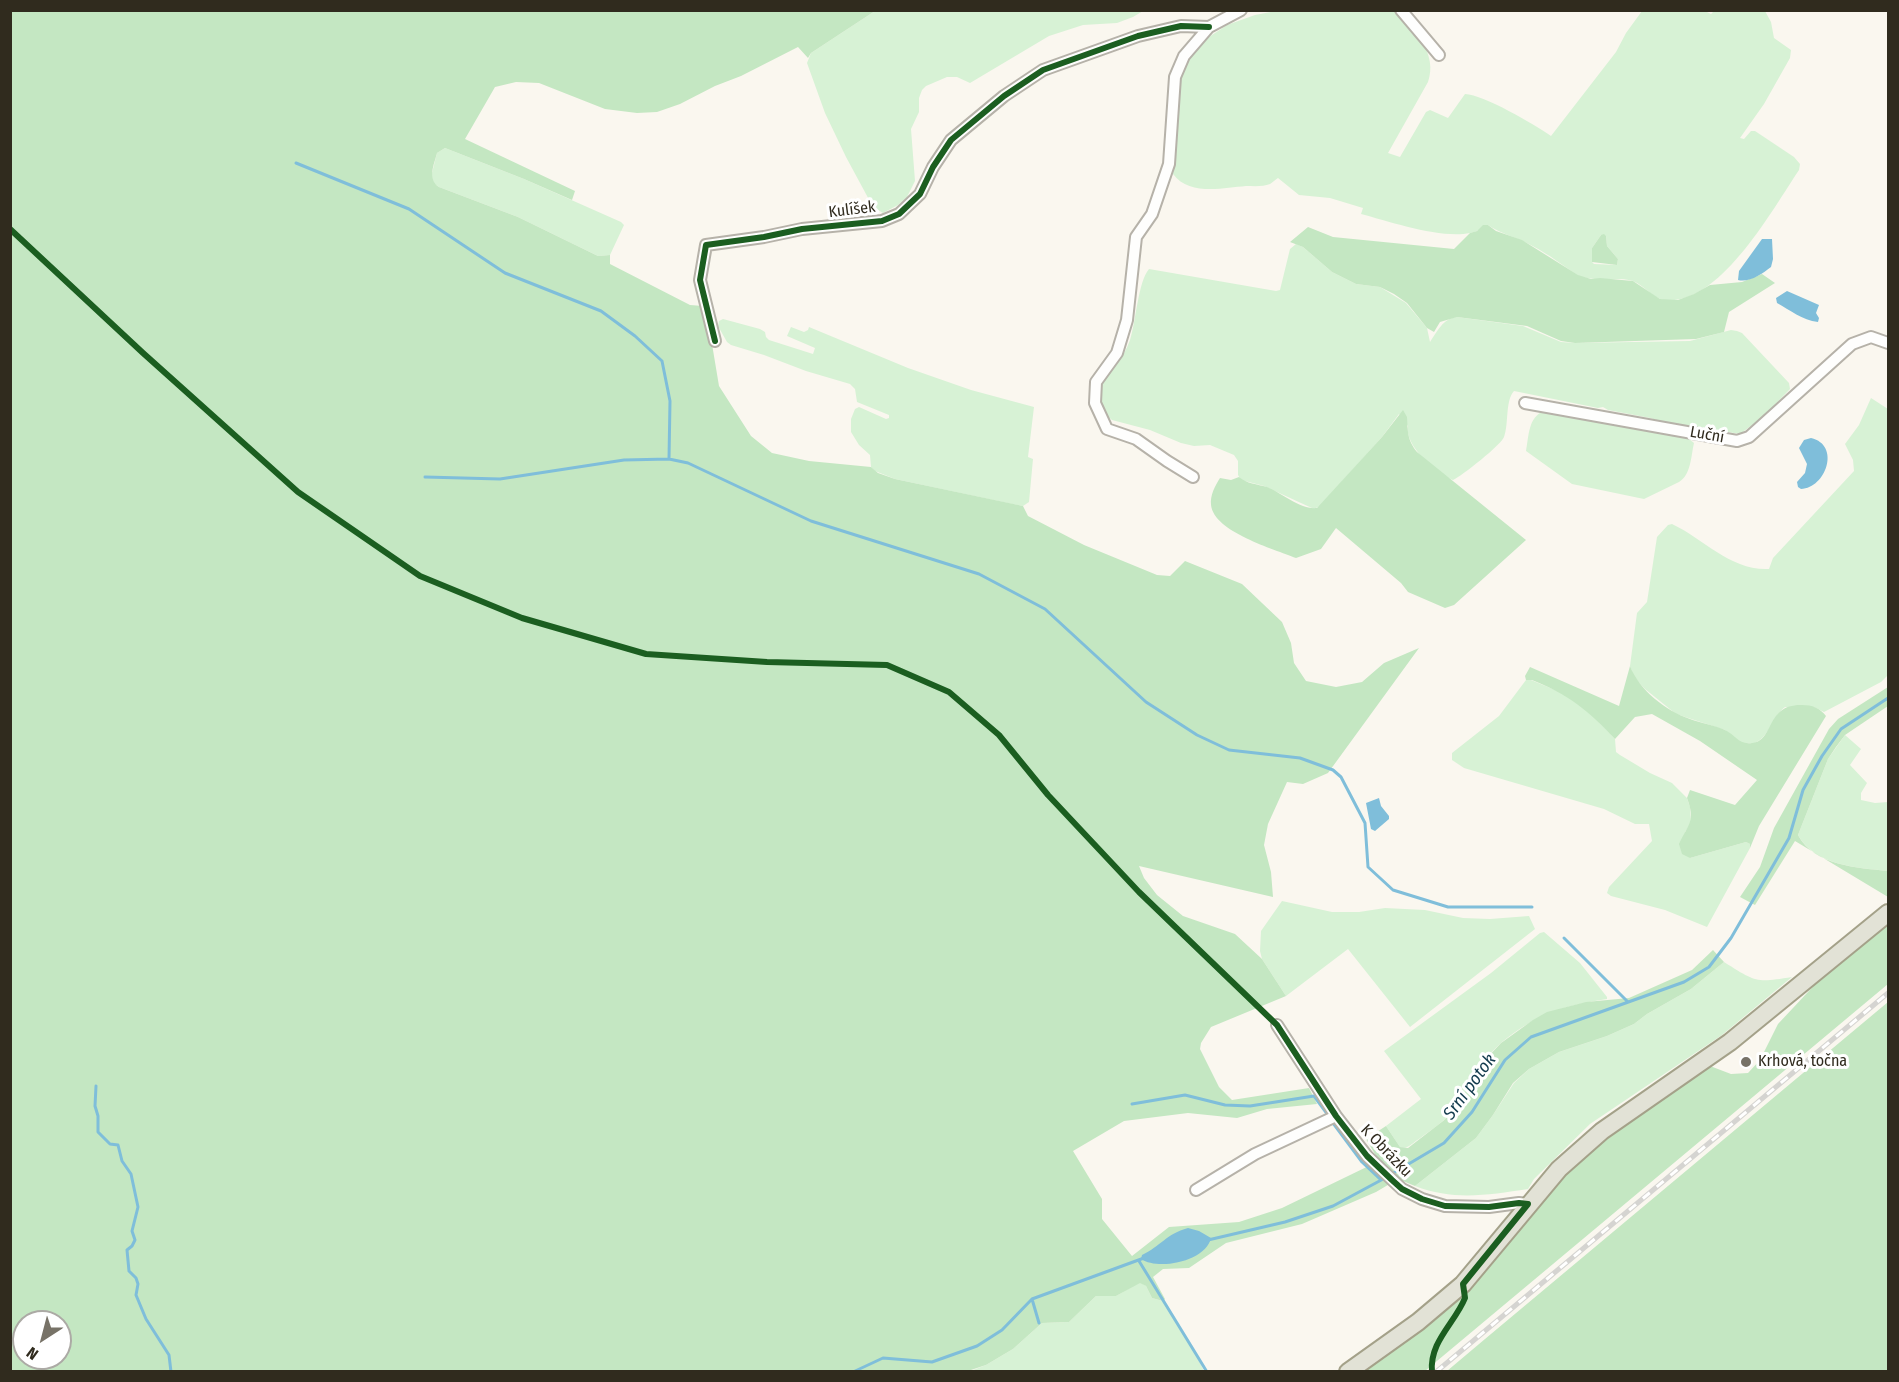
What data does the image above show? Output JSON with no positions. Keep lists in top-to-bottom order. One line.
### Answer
{"streets":{"street":["Kulíšek","Luční","K Obrázku"]},"water":["Srní potok"],"places":["Krhová, točna"],"north":"bottom left"}
